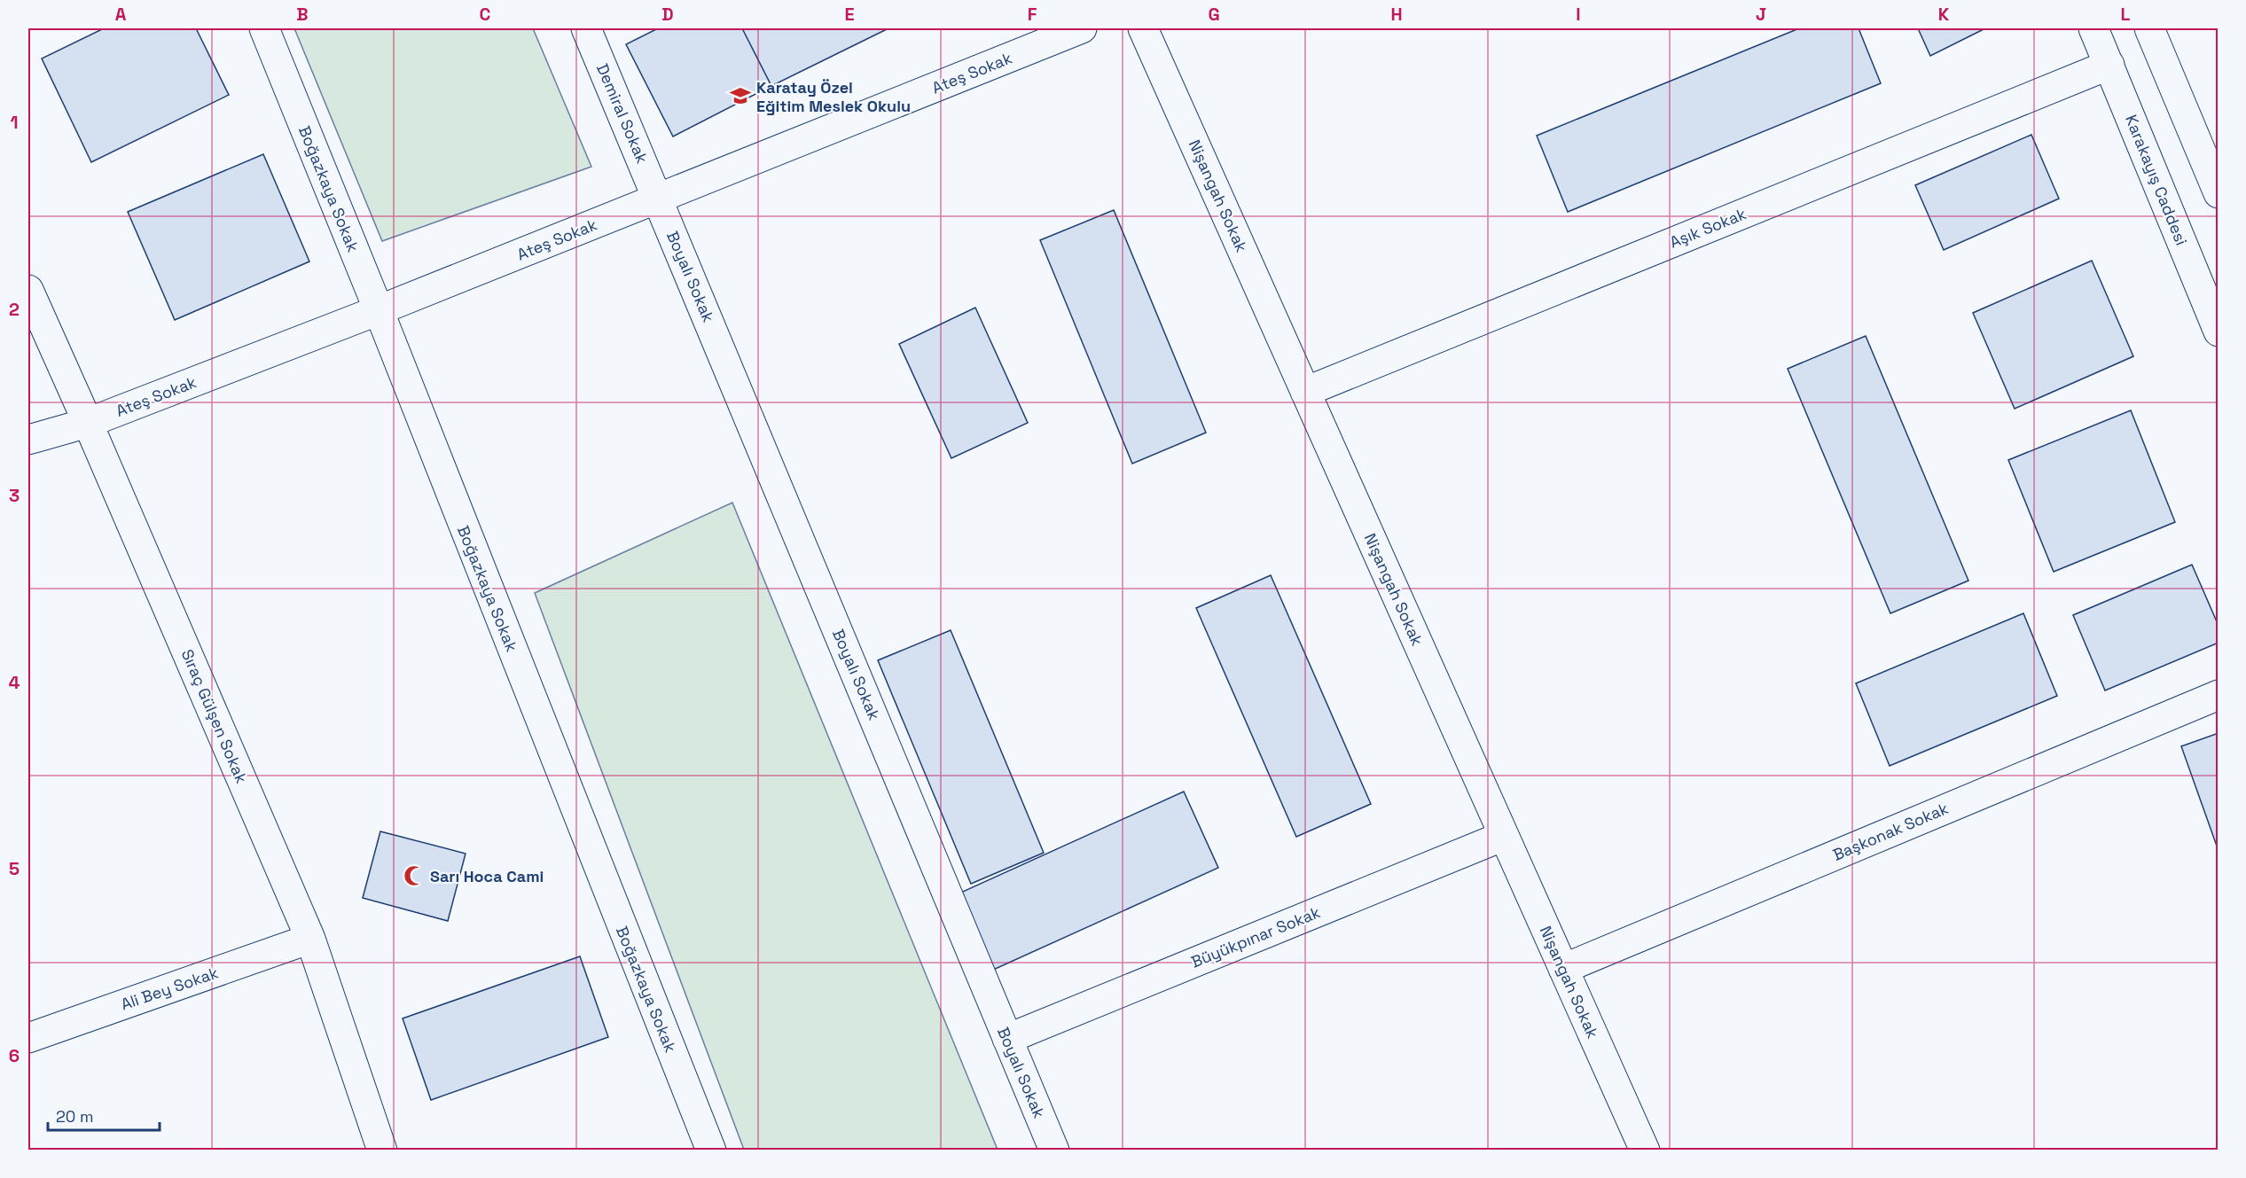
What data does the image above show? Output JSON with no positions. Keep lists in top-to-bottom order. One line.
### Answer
{"streets":{"street":["Ateş Sokak","Demiral Sokak","Karakayış Caddesi","Boğazkaya Sokak","Nişangah Sokak","Aşık Sokak","Boyalı Sokak","Sıraç Gülşen Sokak","Başkonak Sokak","Büyükpınar Sokak","Ali Bey Sokak"]},"crossings":[["Ateş Sokak","Demiral Sokak"],["Ateş Sokak","Boğazkaya Sokak"],["Ateş Sokak","Boyalı Sokak"],["Ateş Sokak","Sıraç Gülşen Sokak"],["Demiral Sokak","Boyalı Sokak"],["Karakayış Caddesi","Aşık Sokak"],["Nişangah Sokak","Aşık Sokak"],["Nişangah Sokak","Başkonak Sokak"],["Nişangah Sokak","Büyükpınar Sokak"],["Boyalı Sokak","Büyükpınar Sokak"],["Sıraç Gülşen Sokak","Ali Bey Sokak"]],"places":{"school or university":["Karatay Özel Eğitim Meslek Okulu"],"mosque":["Sarı Hoca Cami"]},"scale_bar":"20 m","grid":{"columns":["A","B","C","D","E","F","G","H","I","J","K","L"],"rows":["1","2","3","4","5","6"]}}
